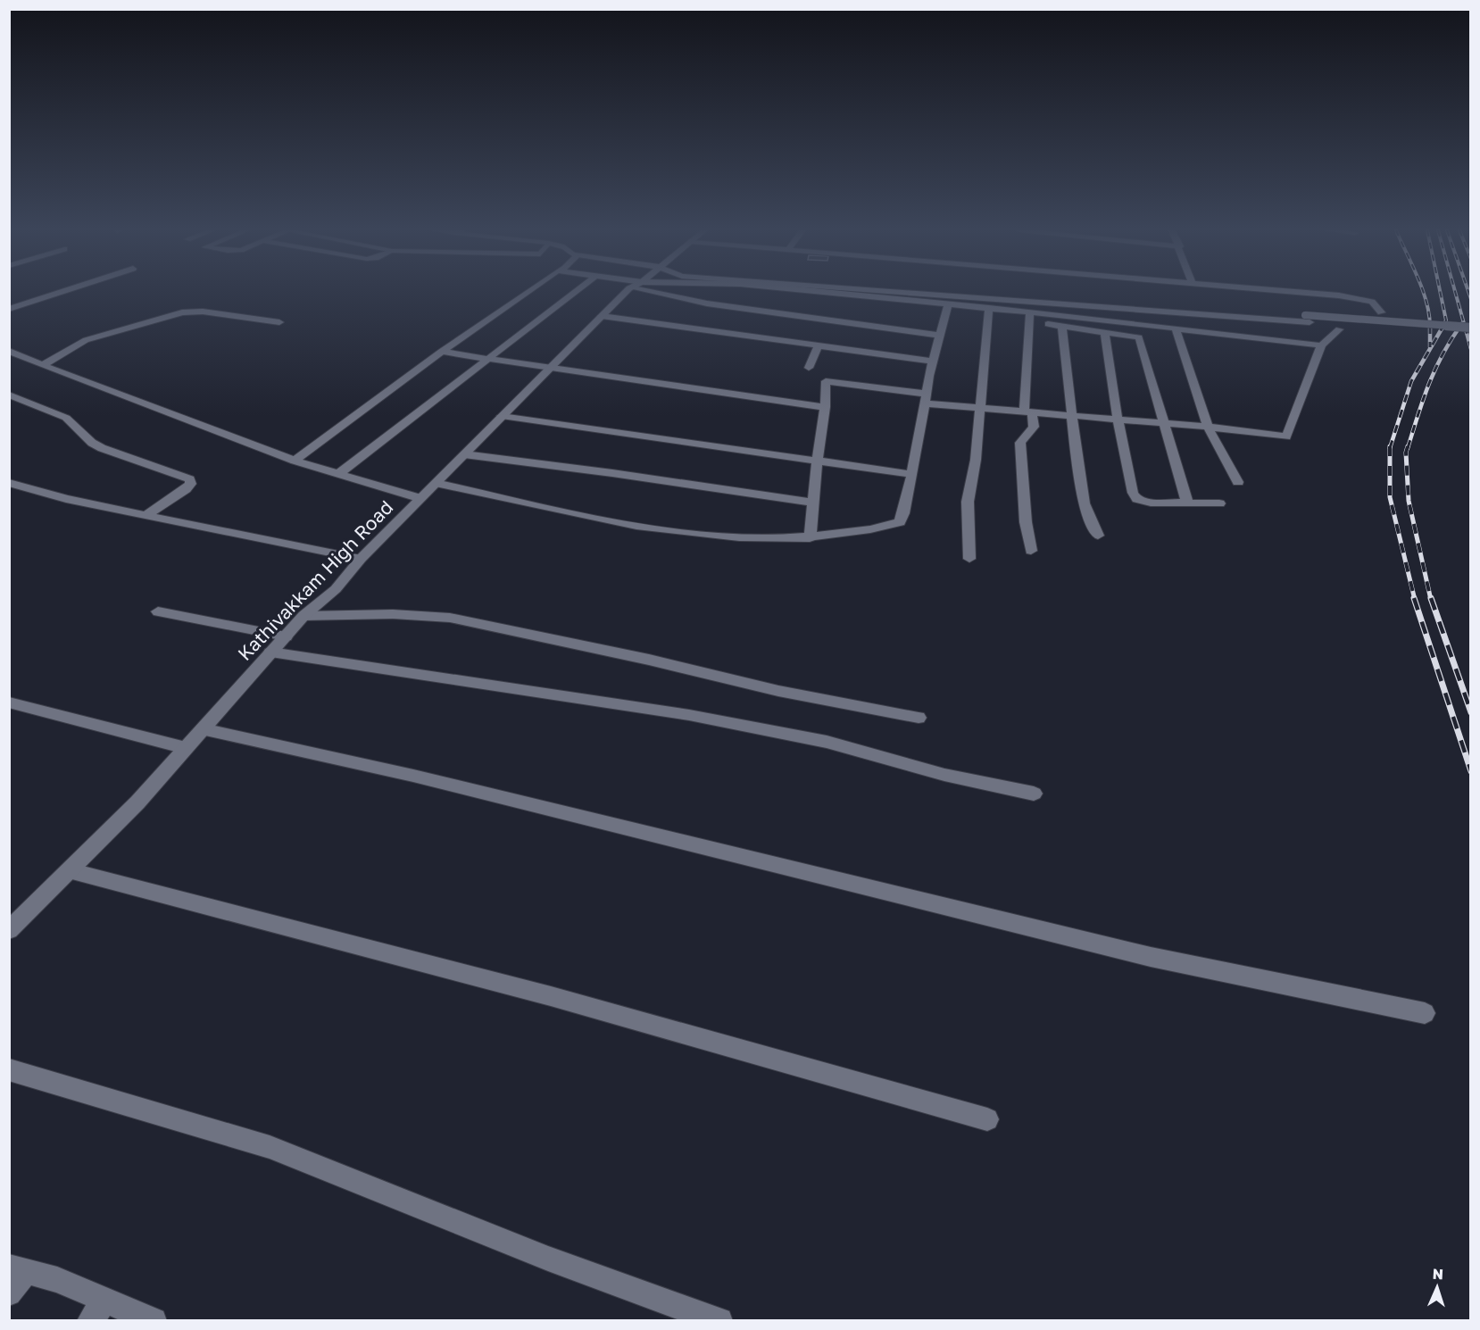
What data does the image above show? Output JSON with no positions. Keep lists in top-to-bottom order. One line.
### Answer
{"streets":{"street":["Kathivakkam High Road"]},"north":"top"}
